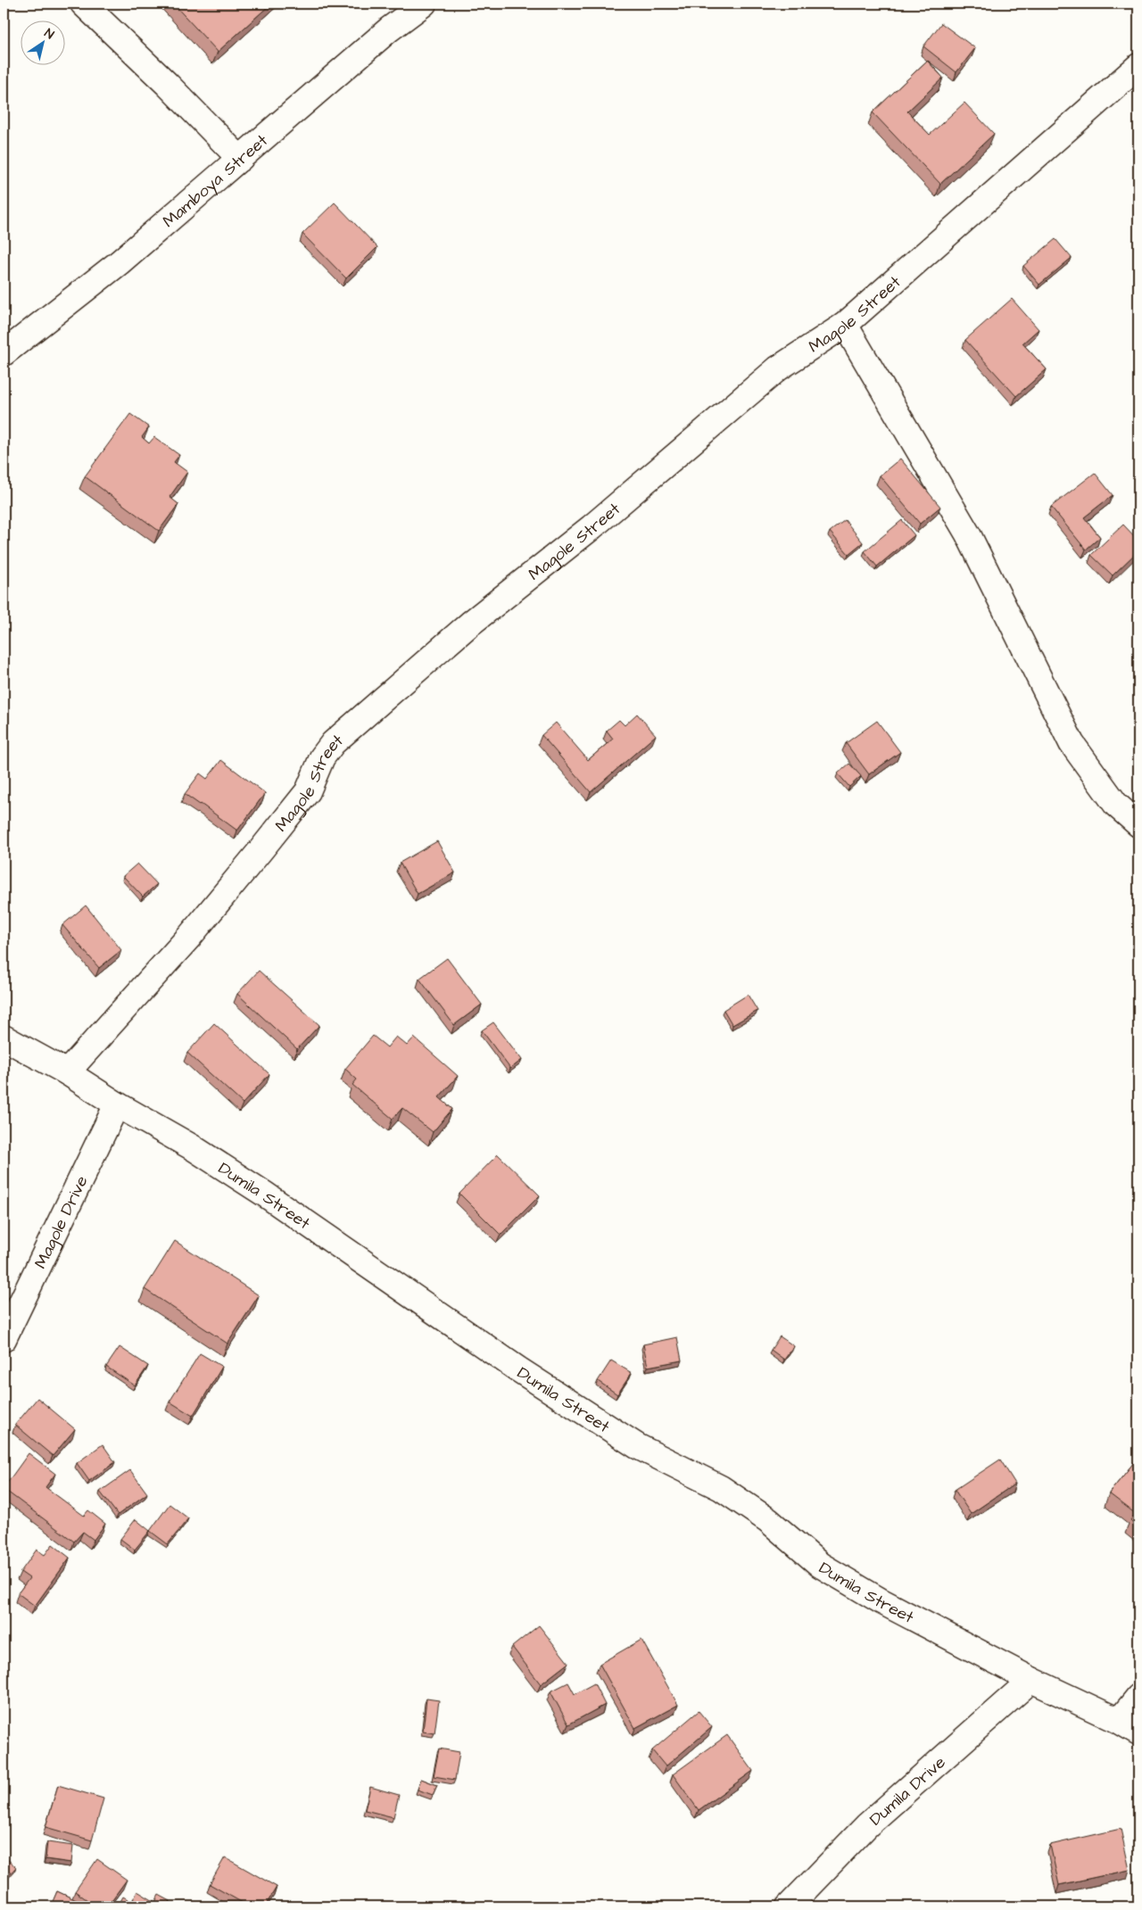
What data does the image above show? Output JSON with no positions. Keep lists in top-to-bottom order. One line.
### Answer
{"streets":{"street":["Mamboya Street","Magole Street","Dumila Street","Magole Drive","Dumila Drive"]},"crossings":[["Magole Street","Dumila Street"],["Dumila Street","Magole Drive"],["Dumila Street","Dumila Drive"]],"north":"top right"}
